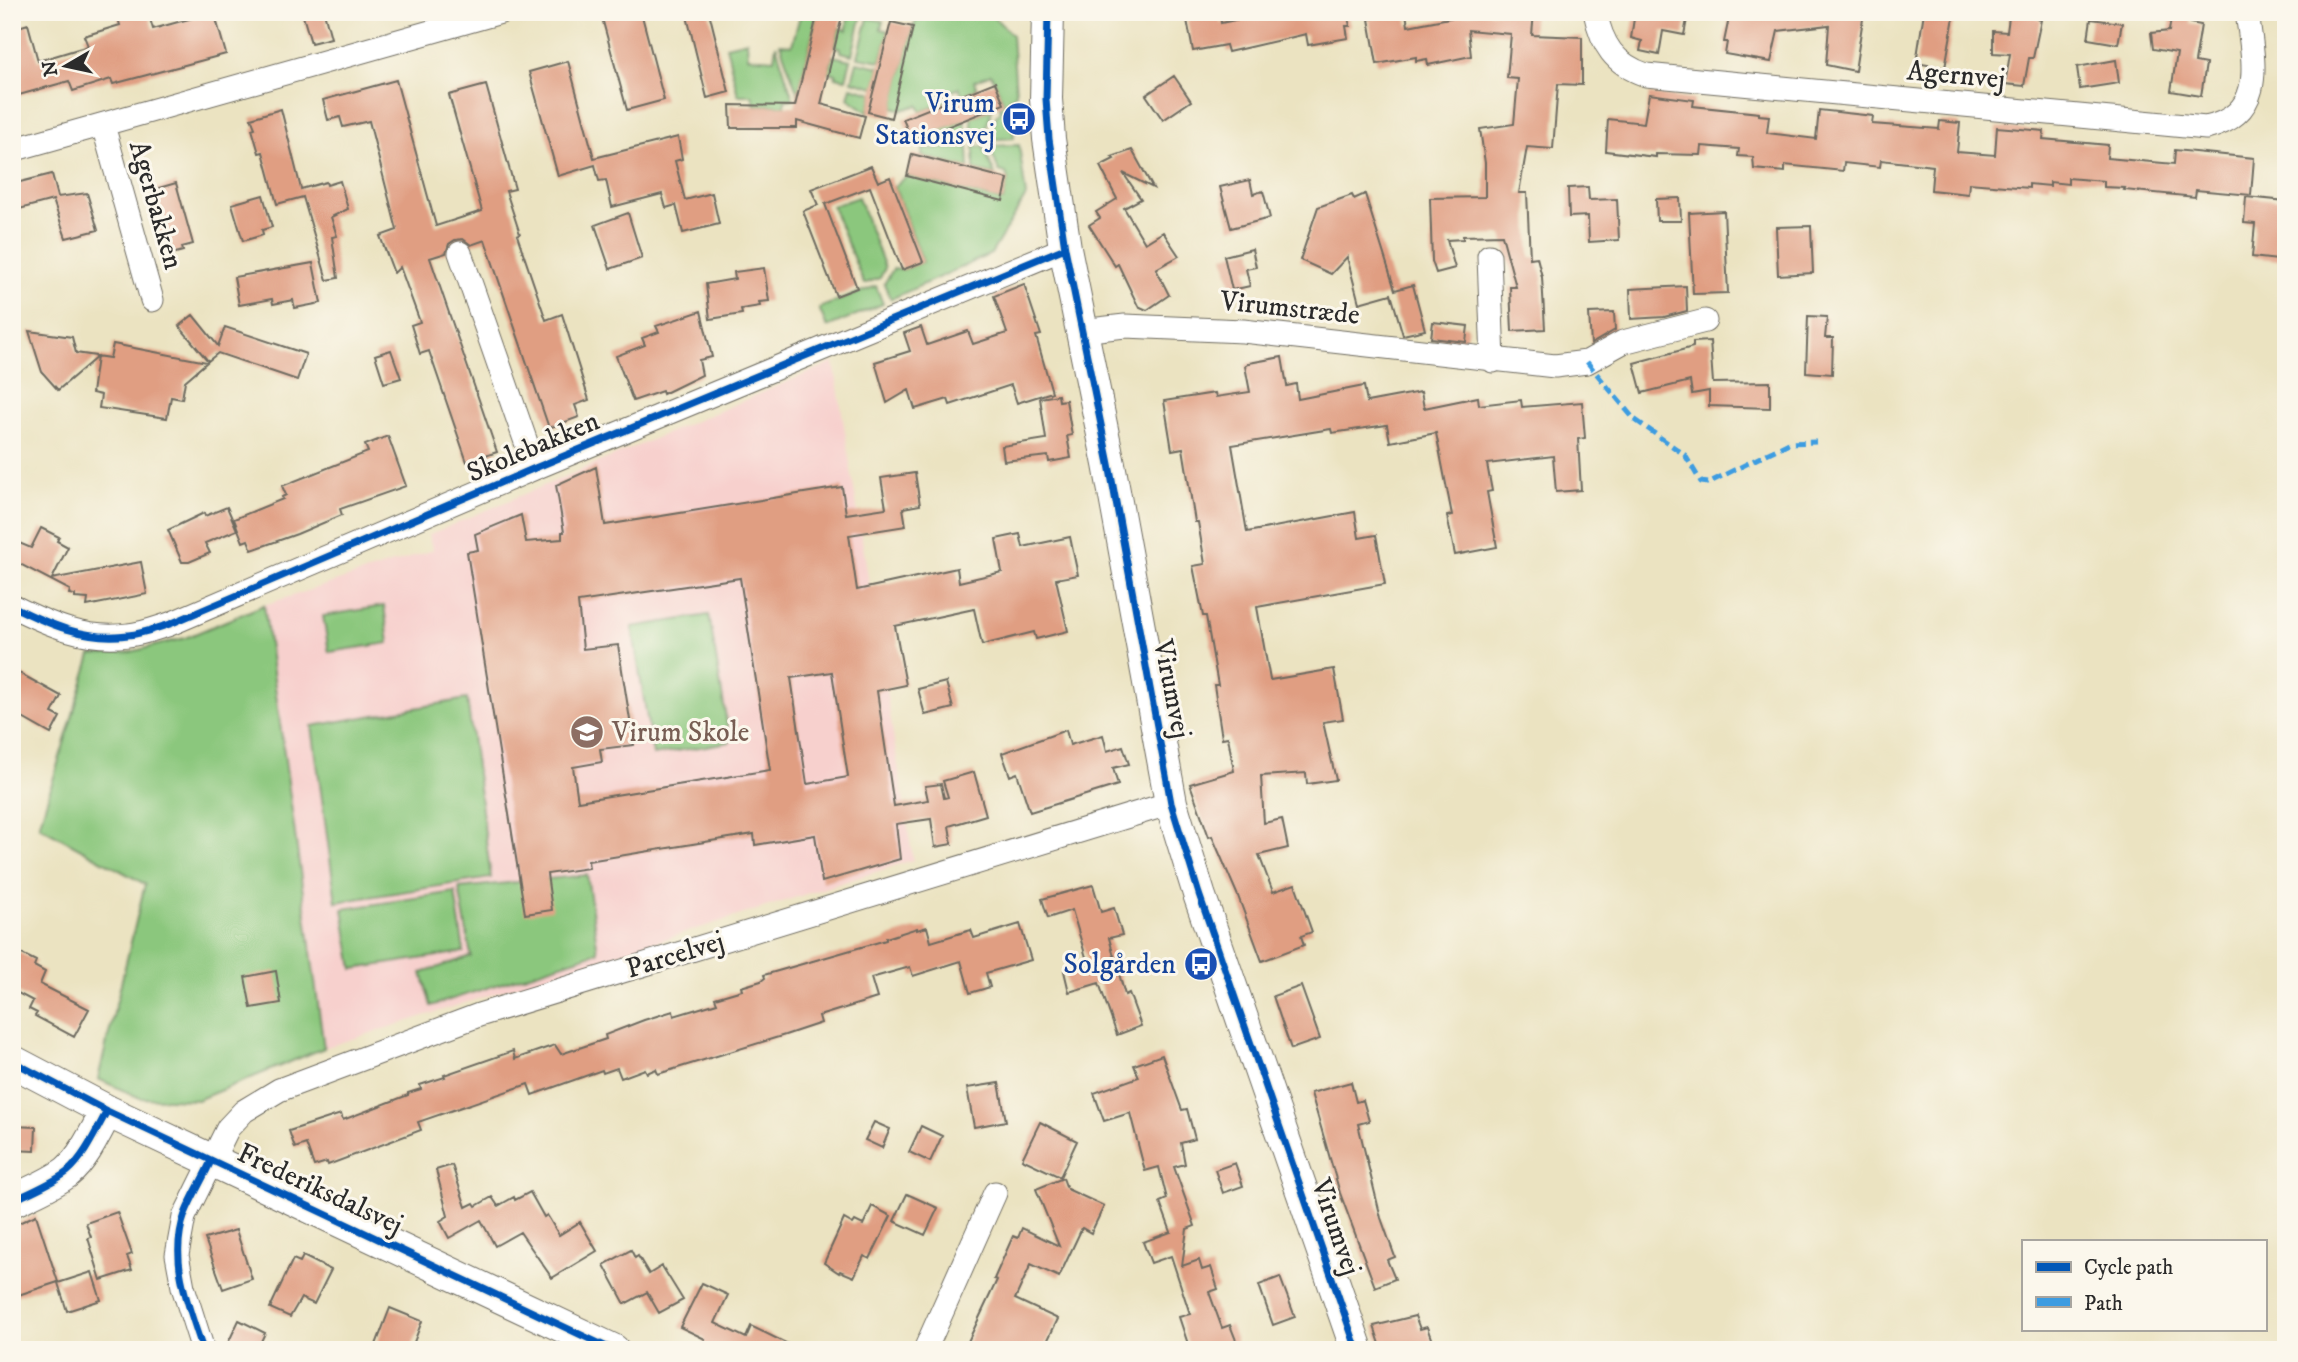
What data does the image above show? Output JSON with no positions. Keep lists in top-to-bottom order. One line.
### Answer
{"streets":{"street":["Agernvej","Agerbakken","Virumstræde","Skolebakken","Virumvej","Parcelvej","Frederiksdalsvej"]},"crossings":[["Virumstræde","Virumvej"],["Skolebakken","Virumvej"],["Virumvej","Parcelvej"],["Parcelvej","Frederiksdalsvej"]],"places":{"bus stop":["Virum Stationsvej","Solgården"],"school or university":["Virum Skole"]},"legend":["Cycle path","Path"],"north":"left"}
